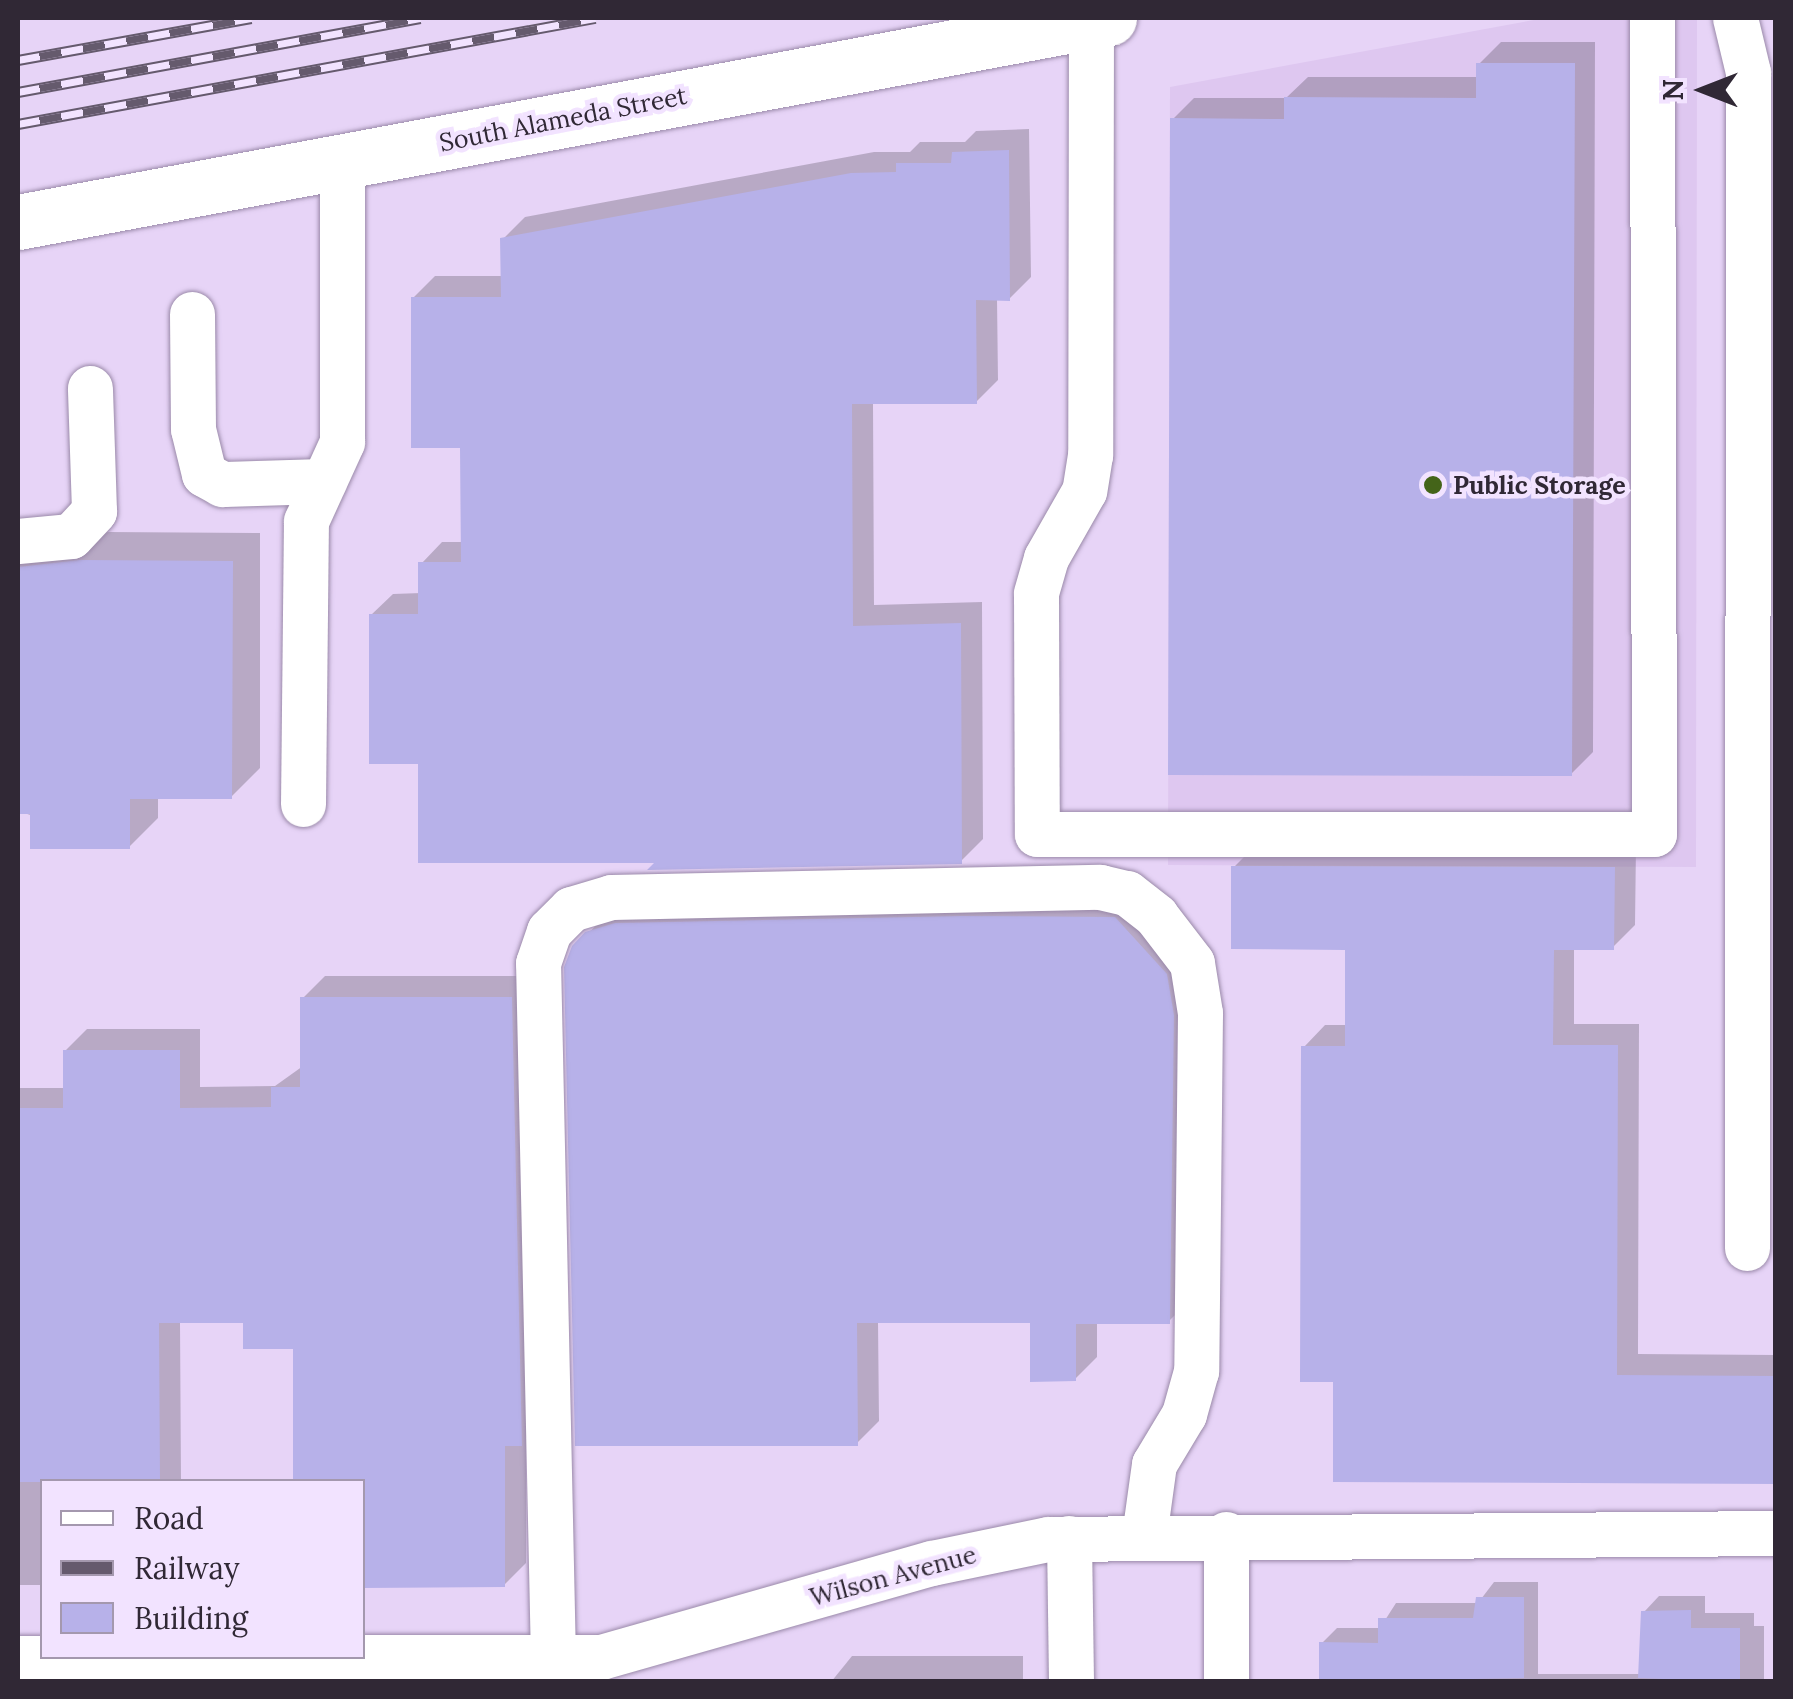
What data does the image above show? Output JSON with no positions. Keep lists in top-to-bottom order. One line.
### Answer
{"streets":{"main road":["South Alameda Street"],"street":["Wilson Avenue"]},"places":["Public Storage"],"legend":["Road","Railway","Building"],"north":"left"}
